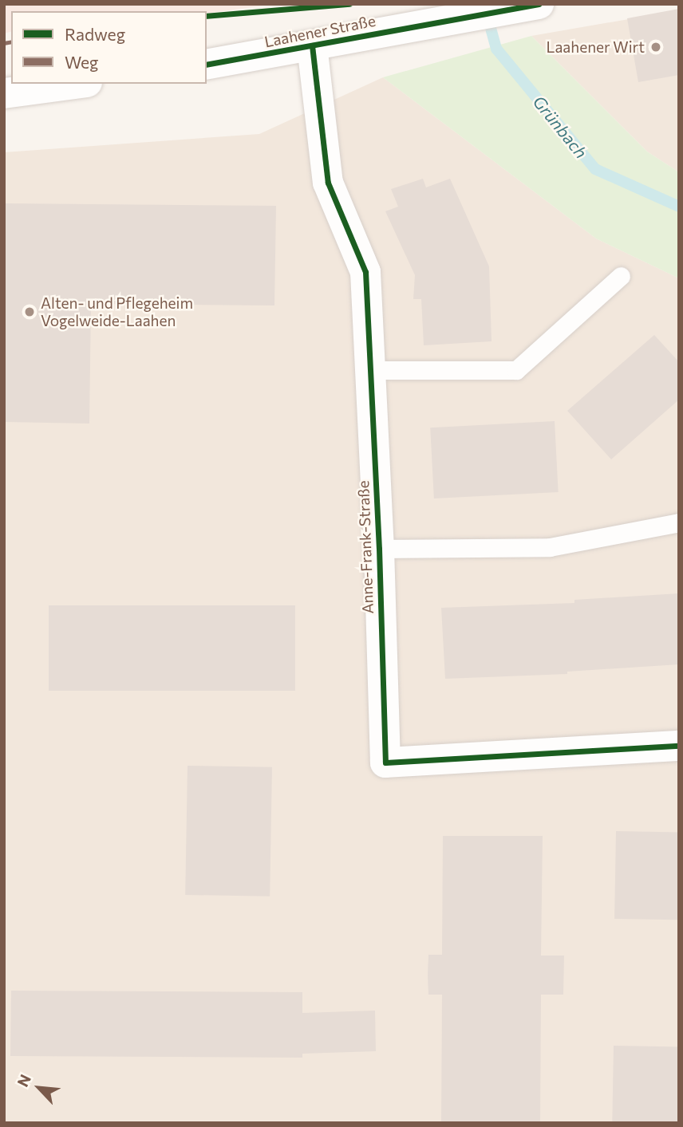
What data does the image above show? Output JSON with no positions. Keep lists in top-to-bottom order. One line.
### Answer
{"streets":{"street":["Laahener Straße","Anne-Frank-Straße"]},"crossings":[["Laahener Straße","Anne-Frank-Straße"]],"water":["Grünbach"],"places":["Laahener Wirt","Alten- und Pflegeheim Vogelweide-Laahen"],"legend":["Radweg","Weg"],"north":"top left"}
